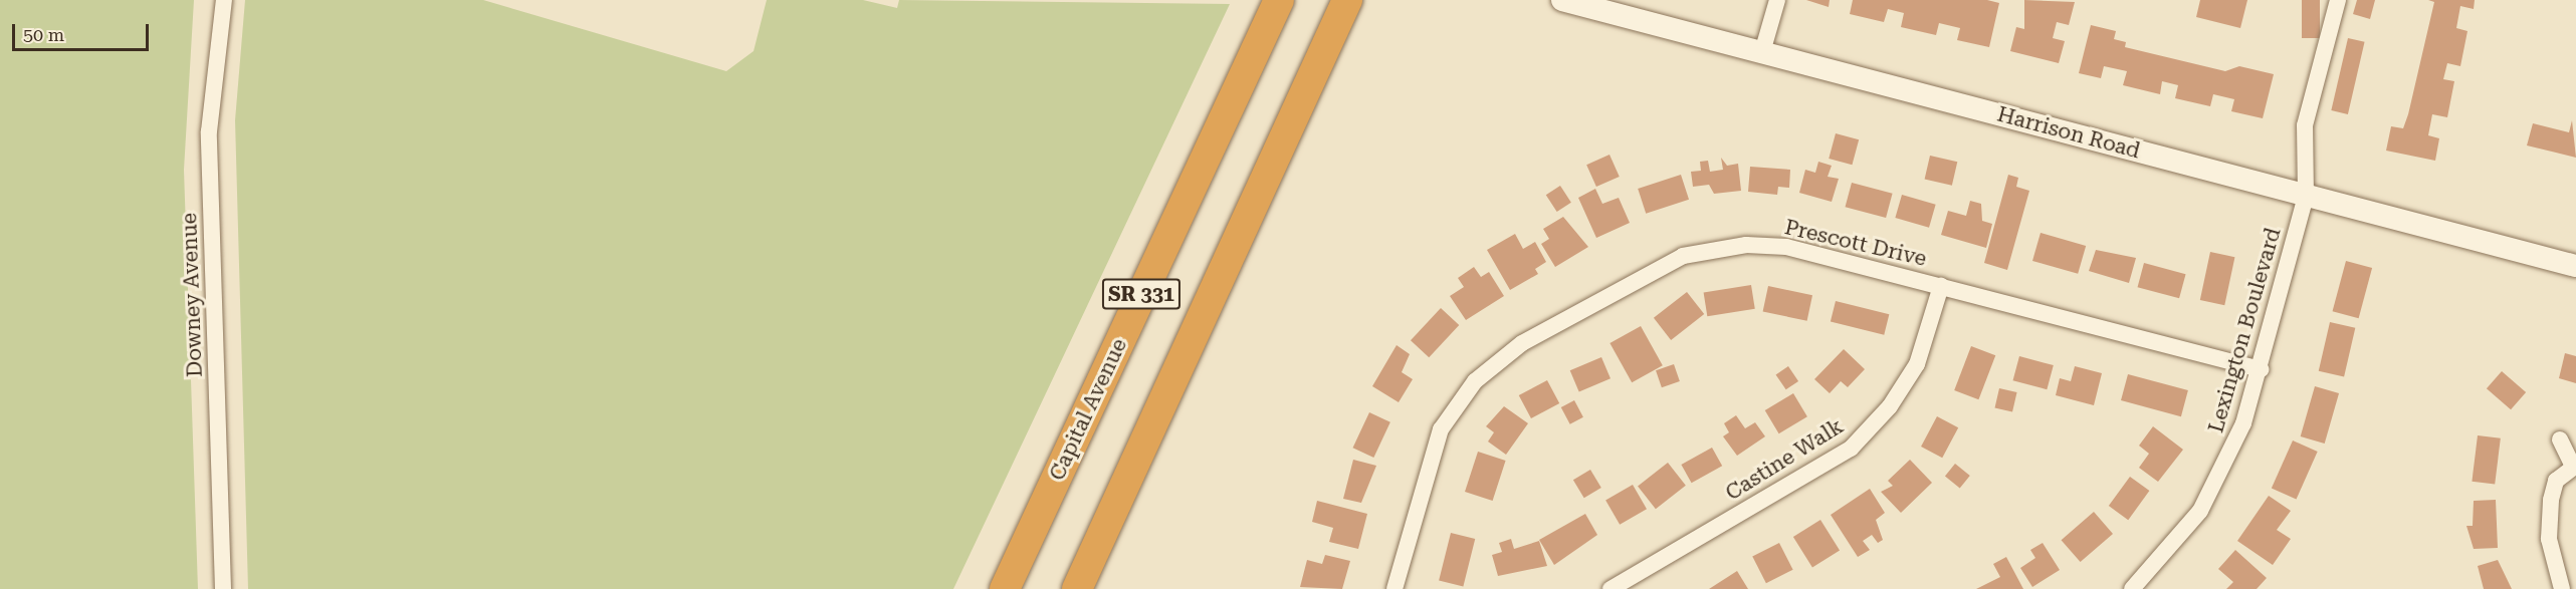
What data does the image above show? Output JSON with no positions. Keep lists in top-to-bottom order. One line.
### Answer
{"streets":{"highway":["SR 331","Capital Avenue"],"street":["Harrison Road","Prescott Drive","Downey Avenue","Lexington Boulevard","Castine Walk"]},"crossings":[["Harrison Road","Lexington Boulevard"],["Prescott Drive","Lexington Boulevard"],["Prescott Drive","Castine Walk"]],"scale_bar":"50 m"}
